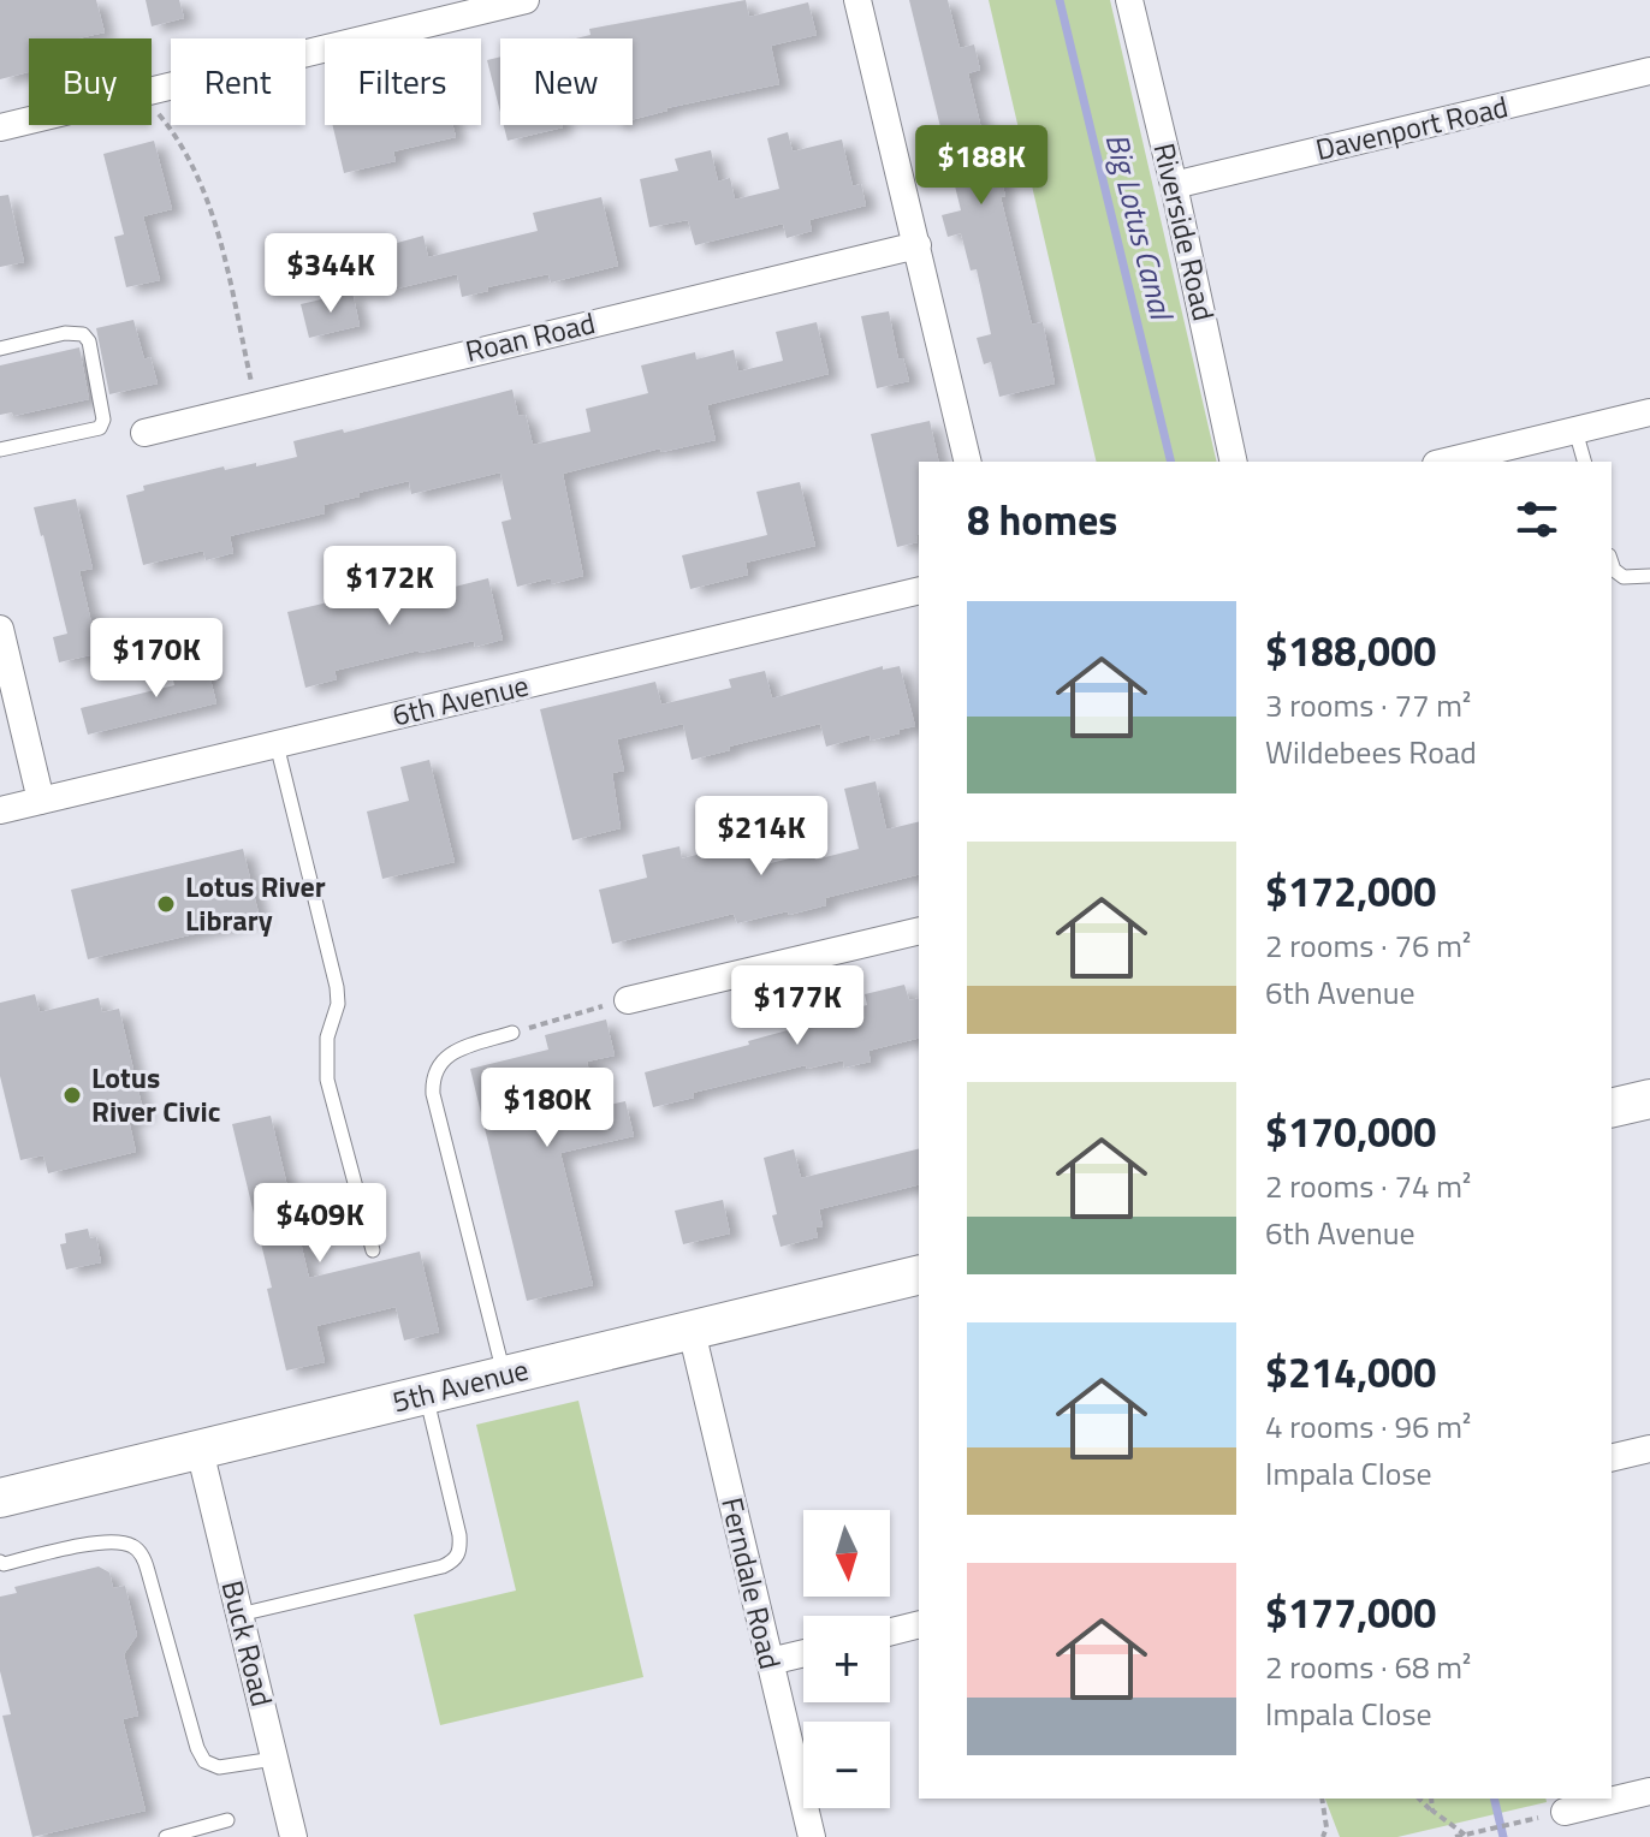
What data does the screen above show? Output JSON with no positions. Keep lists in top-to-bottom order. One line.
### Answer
{"streets":{"main road":["5th Avenue"],"street":["Davenport Road","Riverside Road","Roan Road","6th Avenue","Ferndale Road","Buck Road"]},"crossings":[["Davenport Road","Riverside Road"],["5th Avenue","Ferndale Road"],["5th Avenue","Buck Road"]],"water":["Big Lotus Canal"],"places":["Lotus River Library","Lotus River Civic"],"north":"bottom","page":{"chip":["Buy","Rent","Filters","New"],"price":["$188K","$344K","$172K","$170K","$214K","$177K","$180K","$409K"],"heading":"8 homes","list":[{"name":"$188,000","note":"3 rooms · 77 m² · Wildebees Road"},{"name":"$172,000","note":"2 rooms · 76 m² · 6th Avenue"},{"name":"$170,000","note":"2 rooms · 74 m² · 6th Avenue"},{"name":"$214,000","note":"4 rooms · 96 m² · Impala Close"},{"name":"$177,000","note":"2 rooms · 68 m² · Impala Close"}],"map_buttons":["+","−"]}}
